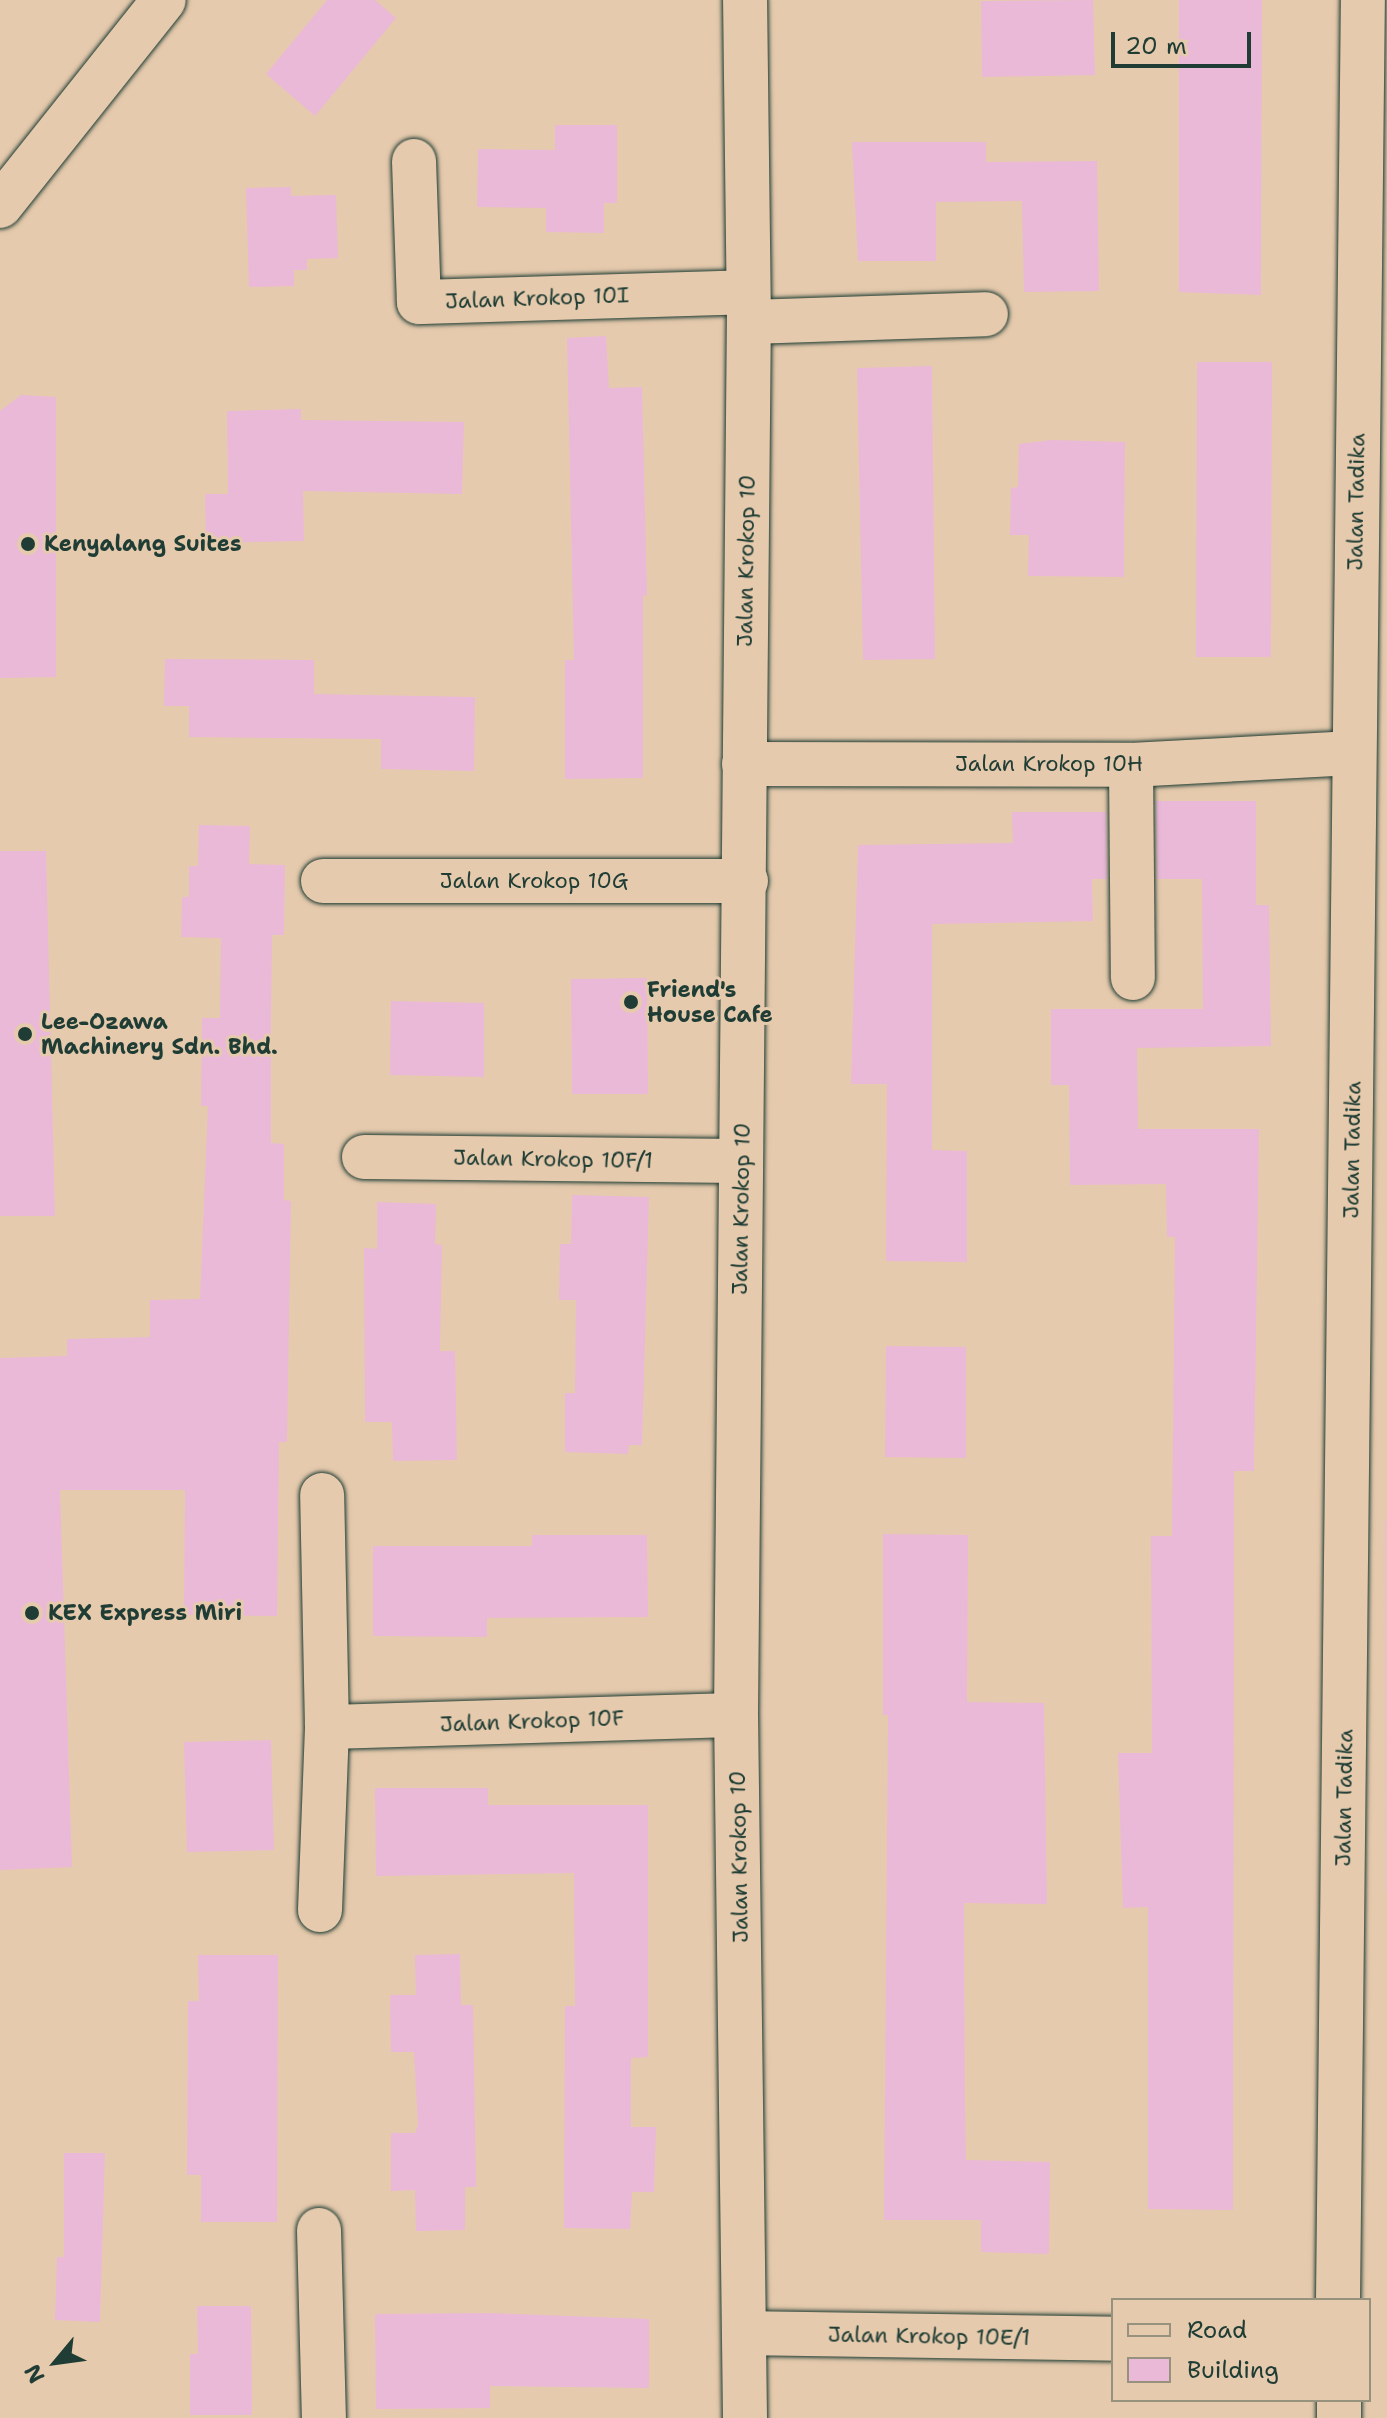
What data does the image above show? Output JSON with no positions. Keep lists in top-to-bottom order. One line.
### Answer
{"streets":{"street":["Jalan Krokop 10I","Jalan Tadika","Jalan Krokop 10","Jalan Krokop 10H","Jalan Krokop 10G","Jalan Krokop 10F/1","Jalan Krokop 10F","Jalan Krokop 10E/1"]},"crossings":[["Jalan Krokop 10I","Jalan Krokop 10"],["Jalan Tadika","Jalan Krokop 10H"],["Jalan Krokop 10","Jalan Krokop 10H"],["Jalan Krokop 10","Jalan Krokop 10G"],["Jalan Krokop 10","Jalan Krokop 10F/1"],["Jalan Krokop 10","Jalan Krokop 10F"],["Jalan Krokop 10","Jalan Krokop 10E/1"]],"places":["Kenyalang Suites","Friend's House Cafe","Lee-Ozawa Machinery Sdn. Bhd.","KEX Express Miri"],"legend":["Road","Building"],"scale_bar":"20 m","north":"bottom left"}
